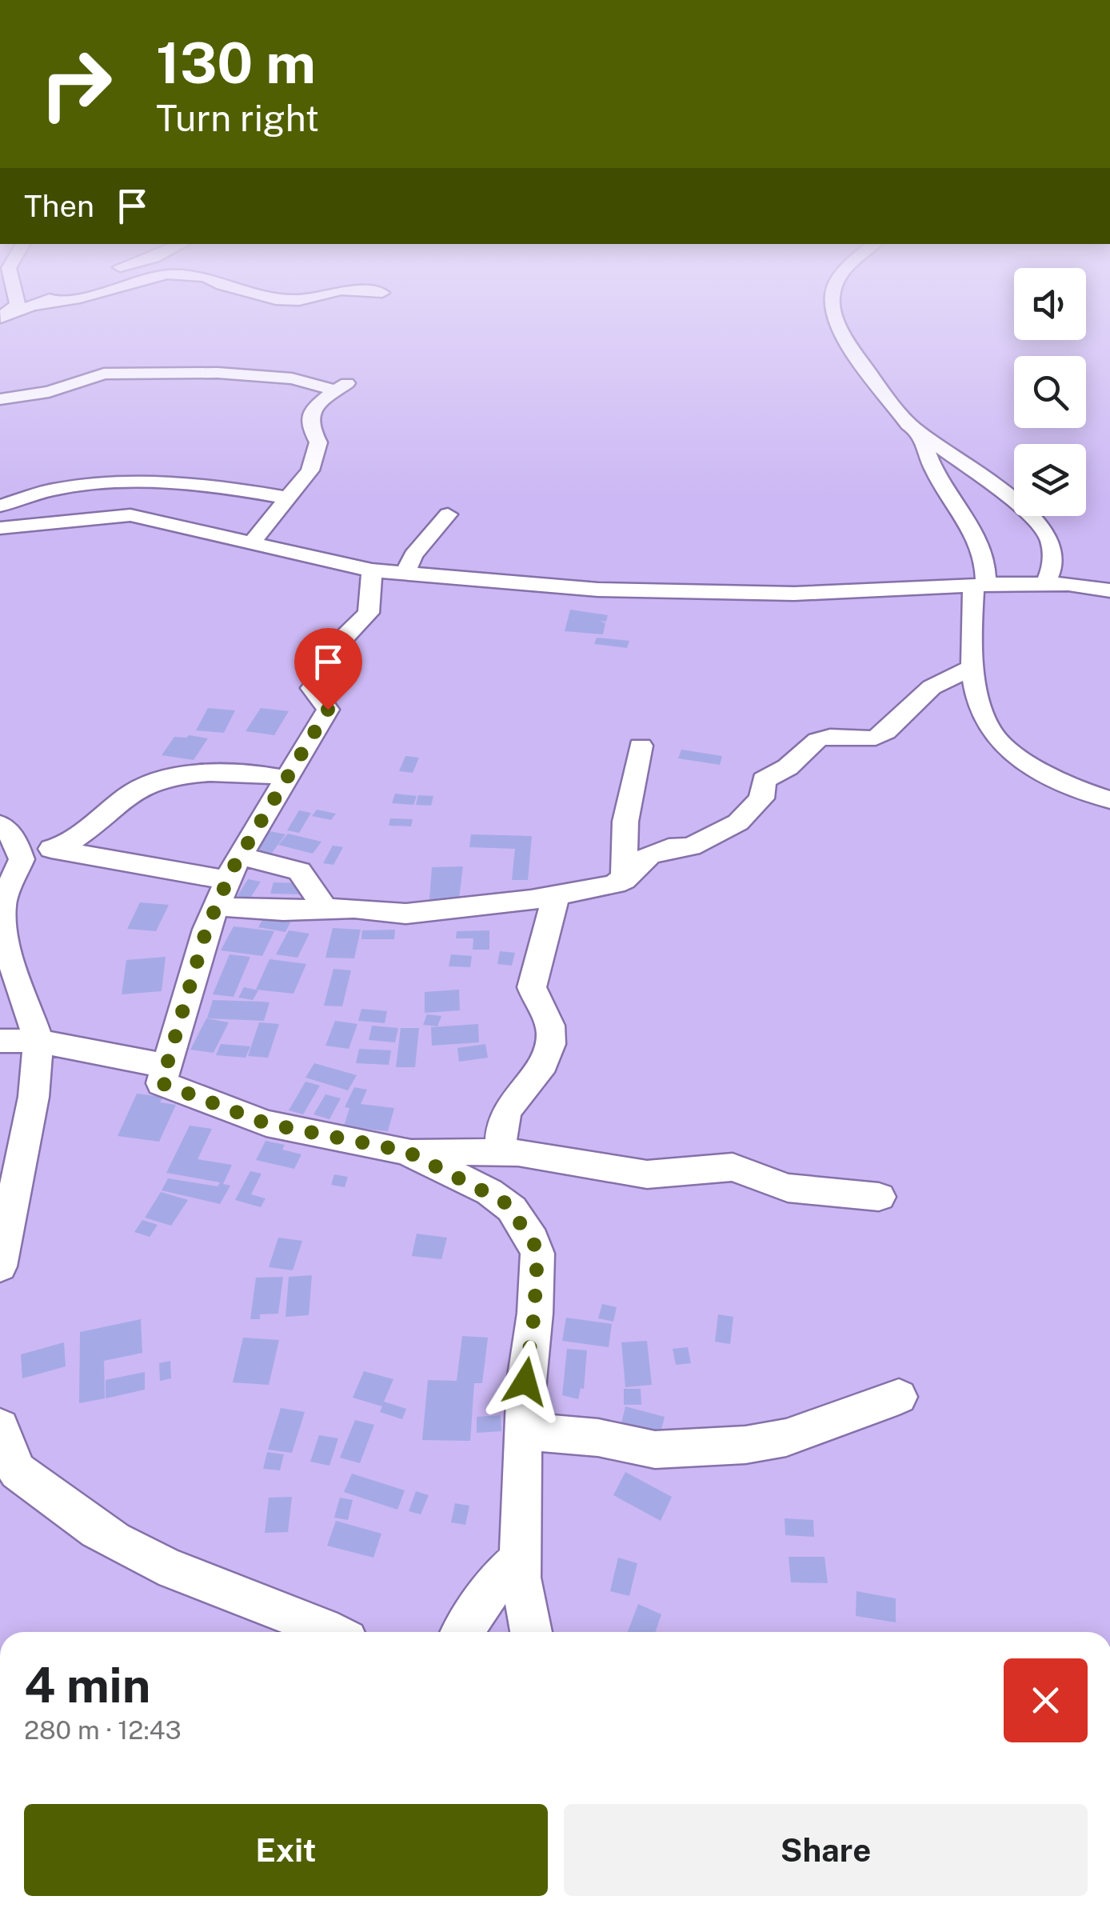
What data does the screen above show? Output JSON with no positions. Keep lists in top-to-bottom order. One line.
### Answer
{"page":{"turn":["130 m","Turn right"],"then":"Then","heading":["4 min","280 m · 12:43"],"buttons":["Exit","Share"]}}
